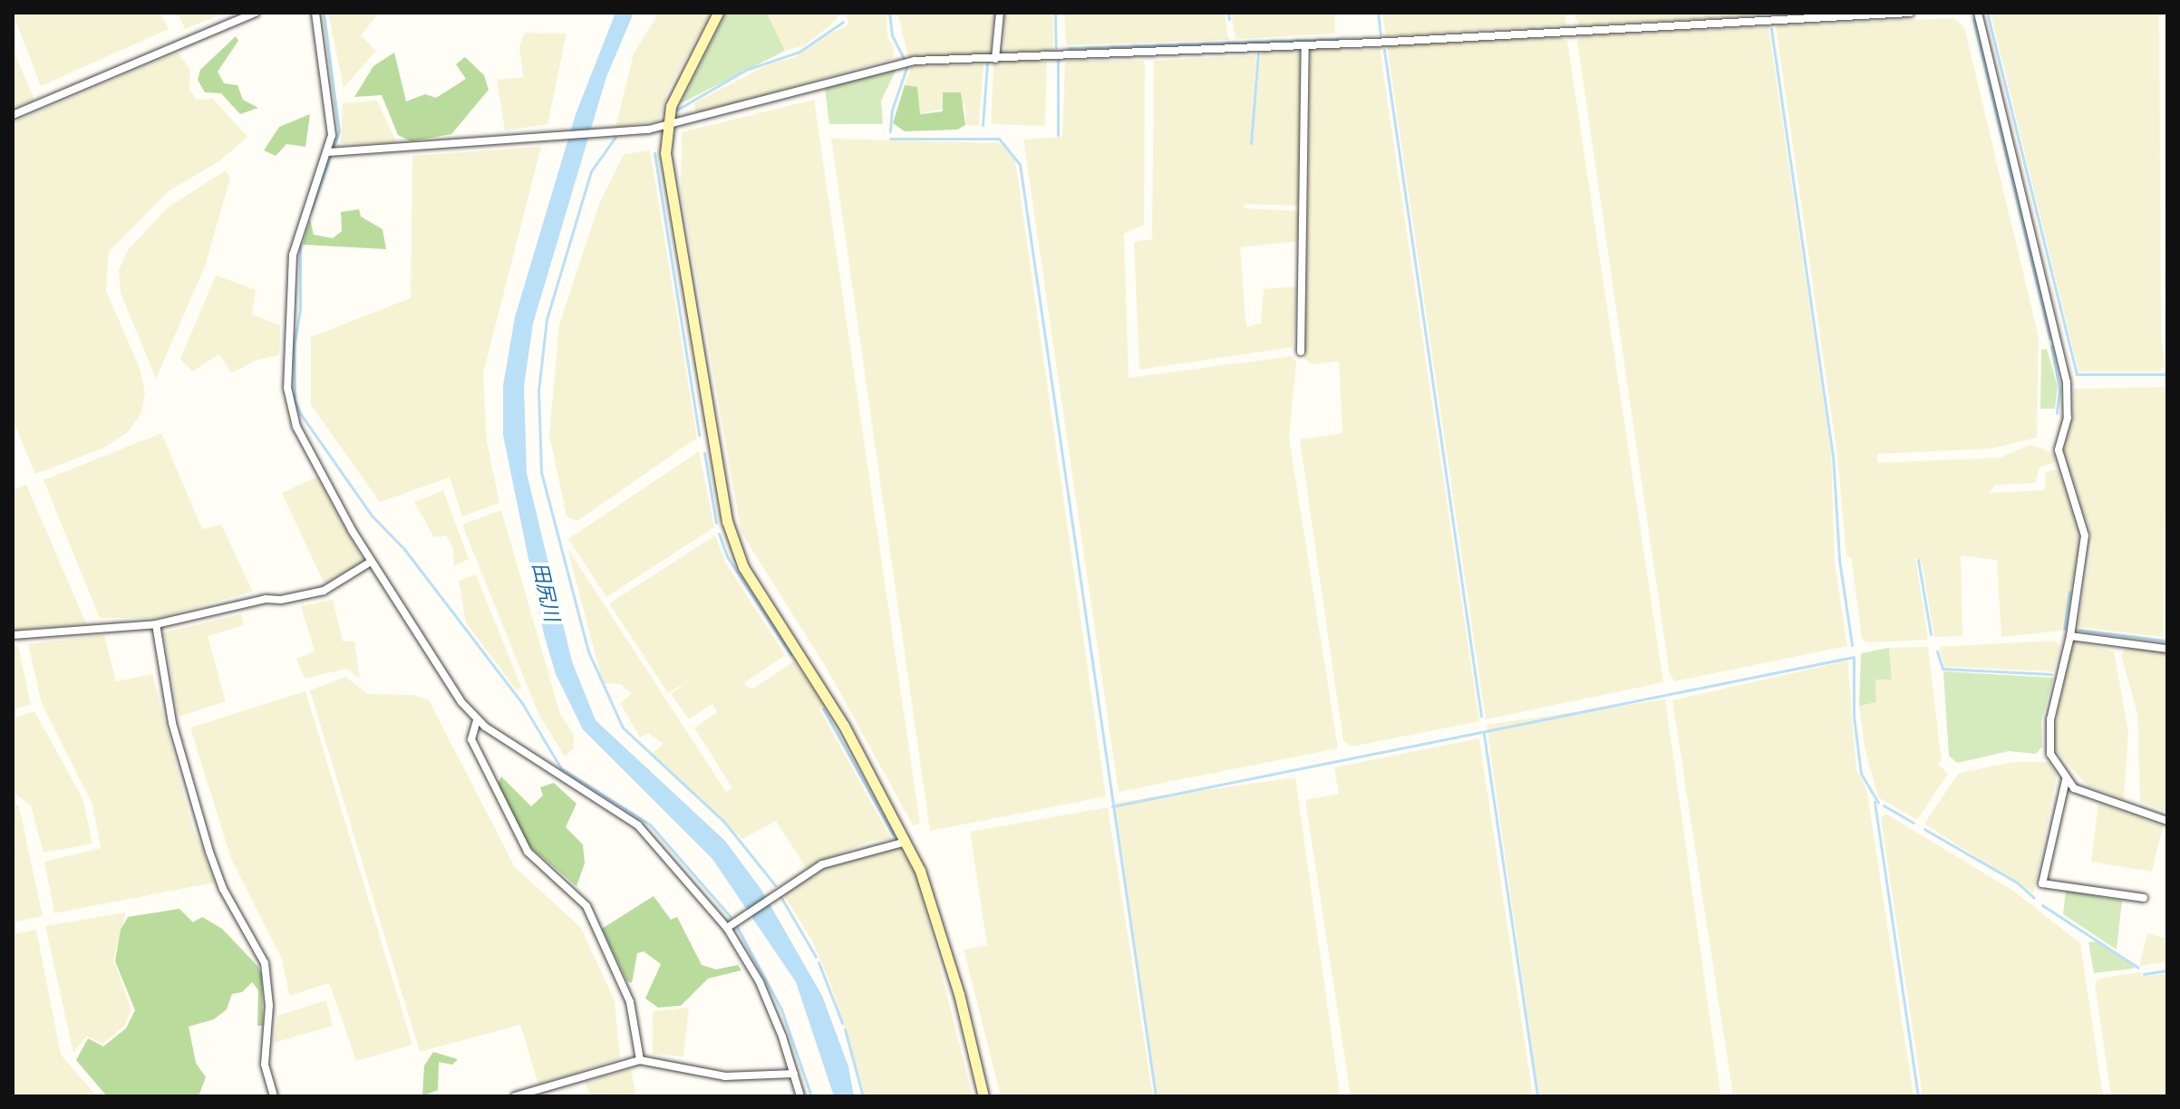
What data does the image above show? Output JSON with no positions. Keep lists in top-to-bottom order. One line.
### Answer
{"water":["田尻川"]}
